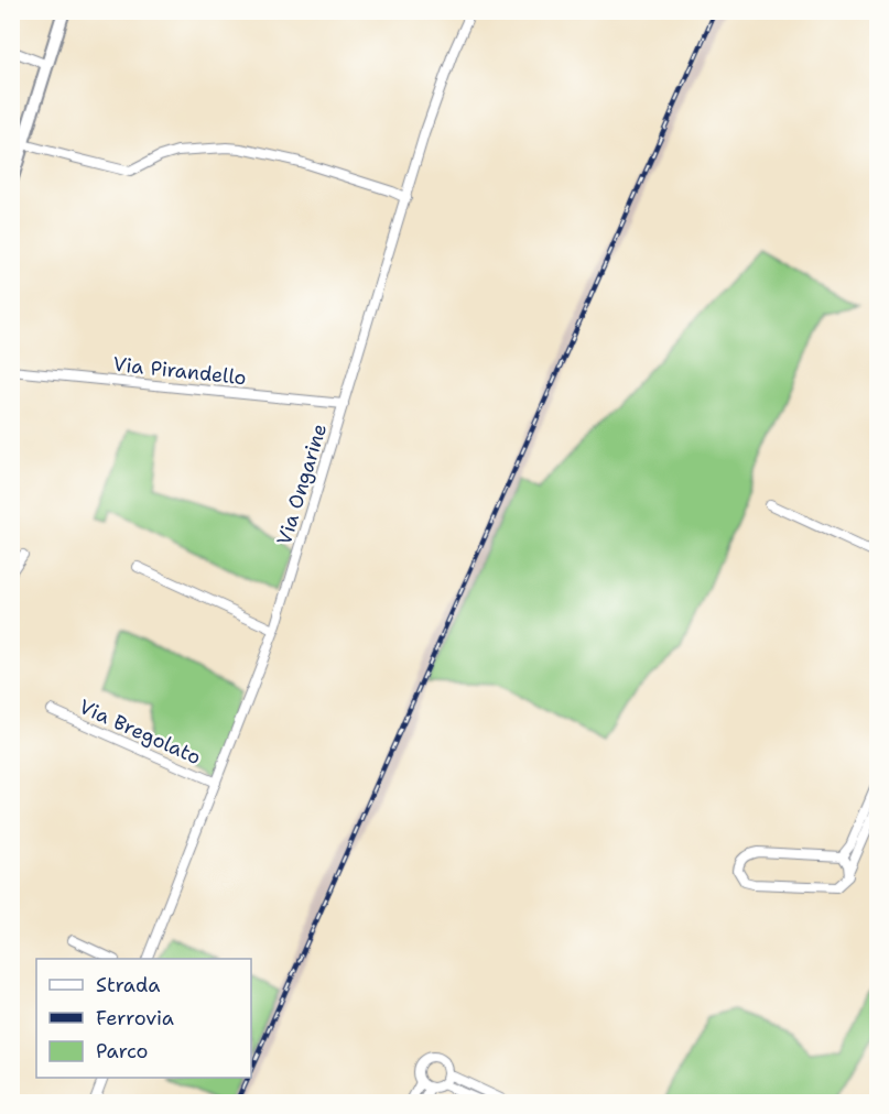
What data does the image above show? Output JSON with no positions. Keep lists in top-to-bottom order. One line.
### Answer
{"streets":{"street":["Via Pirandello","Via Ongarine","Via Bregolato"]},"crossings":[["Via Pirandello","Via Ongarine"],["Via Ongarine","Via Bregolato"]],"legend":["Strada","Ferrovia","Parco"]}
